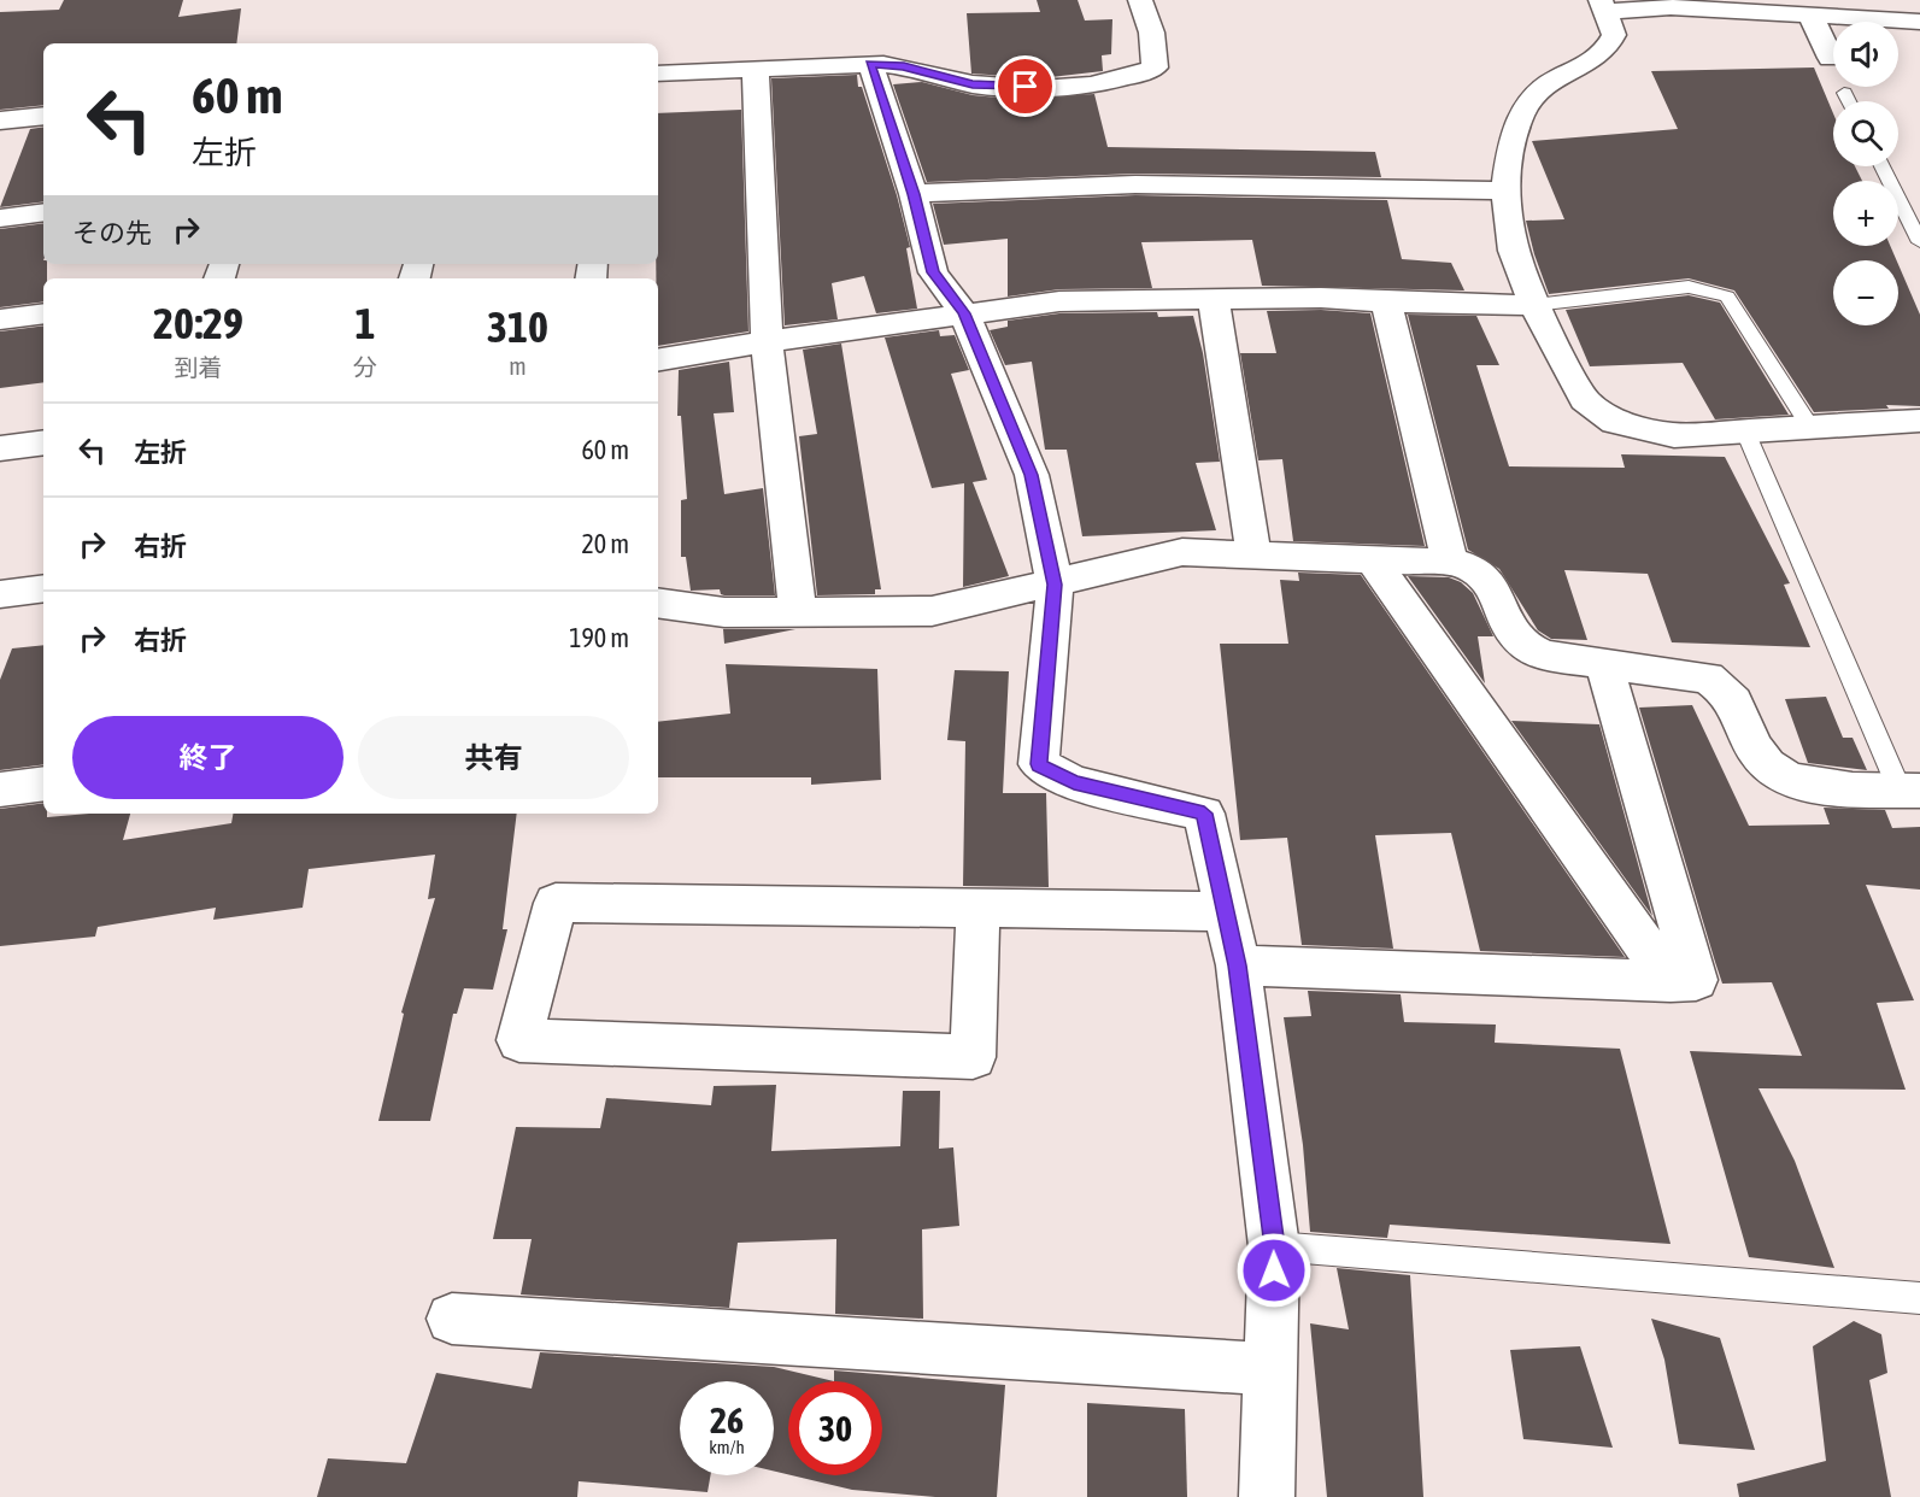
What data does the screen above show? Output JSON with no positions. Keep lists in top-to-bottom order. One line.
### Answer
{"page":{"map_buttons":["+","−"],"turn":["60 m","左折"],"then":"その先","eta":["20:29","到着","1","分","310","m"],"list":[{"name":"左折","value":"60 m"},{"name":"右折","value":"20 m"},{"name":"右折","value":"190 m"}],"buttons":["終了","共有"],"speed":"26 km/h","limit":"30"}}
